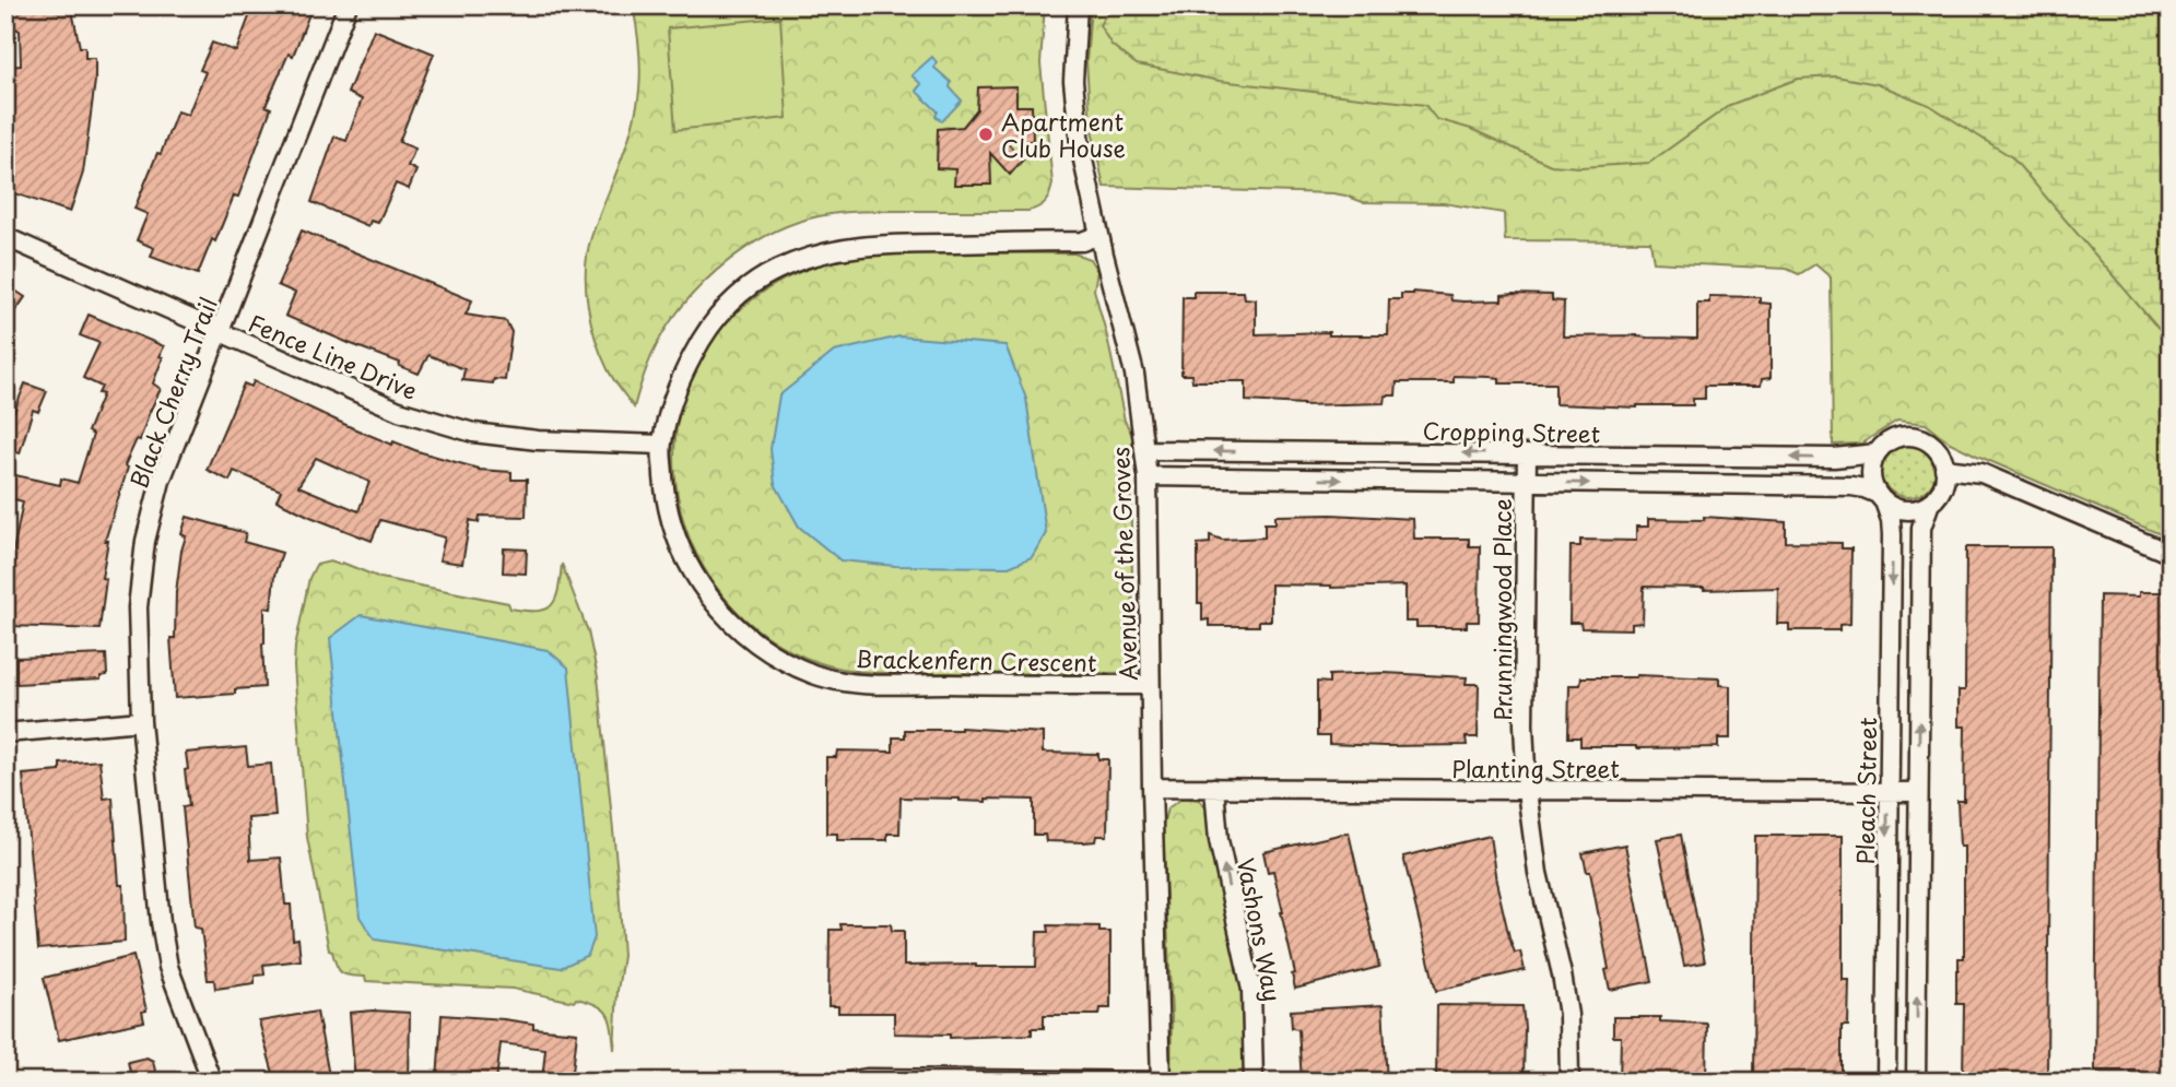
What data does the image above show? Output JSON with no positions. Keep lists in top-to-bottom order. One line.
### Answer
{"streets":{"street":["Fence Line Drive","Black Cherry Trail","Cropping Street","Avenue of the Groves","Prunningwood Place","Brackenfern Crescent","Planting Street","Pleach Street","Vashons Way"]},"crossings":[["Fence Line Drive","Black Cherry Trail"],["Fence Line Drive","Brackenfern Crescent"],["Cropping Street","Avenue of the Groves"],["Cropping Street","Prunningwood Place"],["Cropping Street","Pleach Street"],["Avenue of the Groves","Brackenfern Crescent"],["Avenue of the Groves","Planting Street"],["Prunningwood Place","Planting Street"],["Planting Street","Pleach Street"],["Planting Street","Vashons Way"]],"one_way":["Vashons Way"],"places":["Apartment Club House"]}
